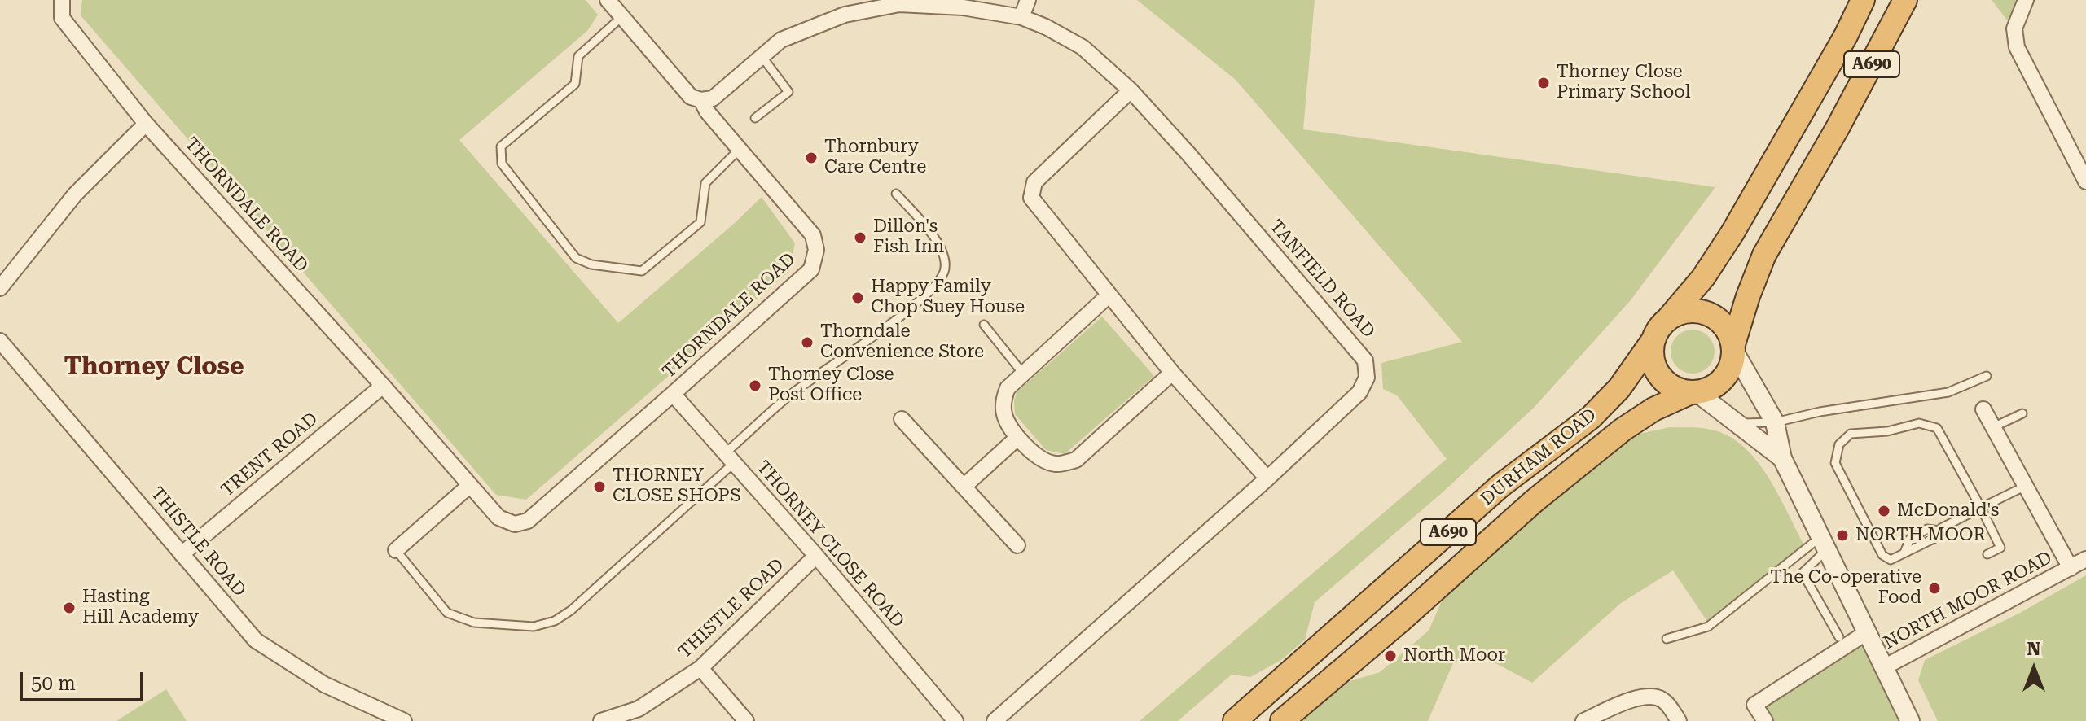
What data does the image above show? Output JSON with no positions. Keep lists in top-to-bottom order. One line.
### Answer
{"streets":{"highway":["A690","DURHAM ROAD"],"street":["THORNDALE ROAD","TANFIELD ROAD","TRENT ROAD","THISTLE ROAD","THORNEY CLOSE ROAD","NORTH MOOR ROAD"]},"crossings":[["THORNDALE ROAD","TANFIELD ROAD"],["THORNDALE ROAD","TRENT ROAD"],["THORNDALE ROAD","THORNEY CLOSE ROAD"],["TRENT ROAD","THISTLE ROAD"],["THISTLE ROAD","THORNEY CLOSE ROAD"]],"districts":["Thorney Close"],"places":["Thorney Close Primary School","Thornbury Care Centre","Dillon's Fish Inn","Happy Family Chop Suey House","Thorndale Convenience Store","Thorney Close Post Office","THORNEY CLOSE SHOPS","McDonald's","NORTH MOOR","The Co-operative Food","Hasting Hill Academy","North Moor"],"scale_bar":"50 m","north":"top"}
